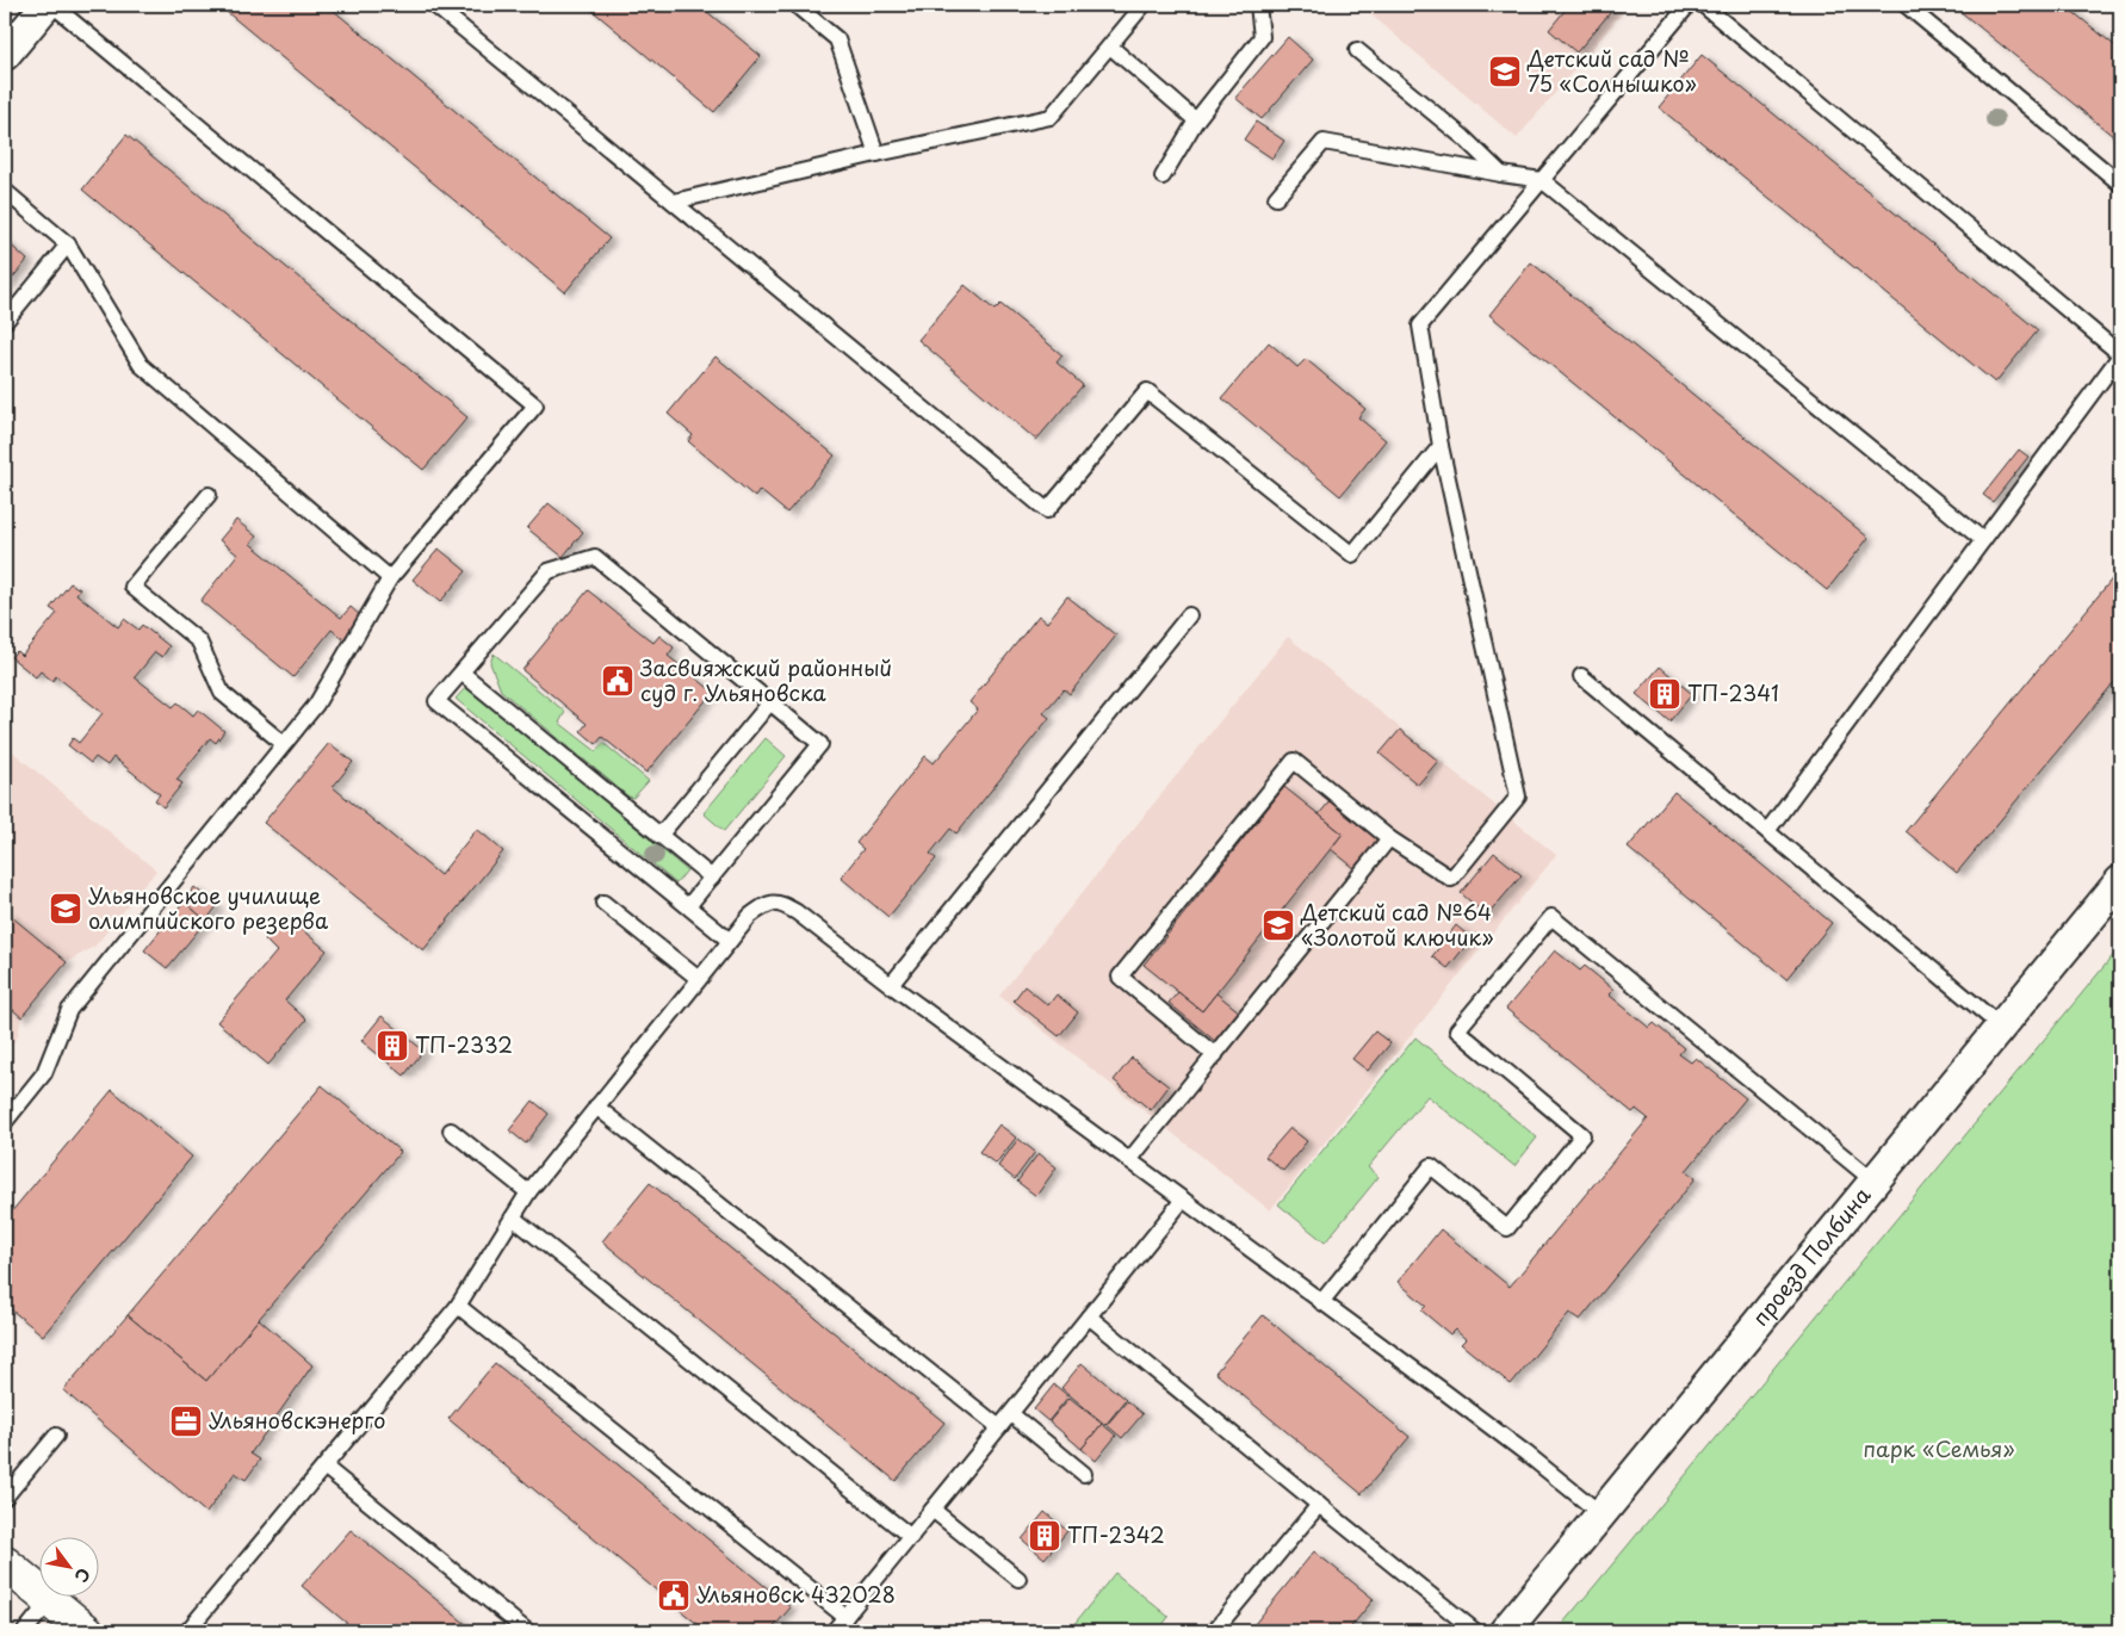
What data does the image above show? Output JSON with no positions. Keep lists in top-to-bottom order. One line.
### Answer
{"streets":{"street":["проезд Полбина"]},"parks":["парк «Семья»"],"places":{"school or university":["Детский сад № 75 «Солнышко»","Ульяновское училище олимпийского резерва","Детский сад №64 «Золотой ключик»"],"public building":["Засвияжский районный суд г. Ульяновска","Ульяновск 432028"],"building":["ТП-2341","ТП-2332","ТП-2342"],"office":["Ульяновскэнерго"]},"north":"bottom right"}
